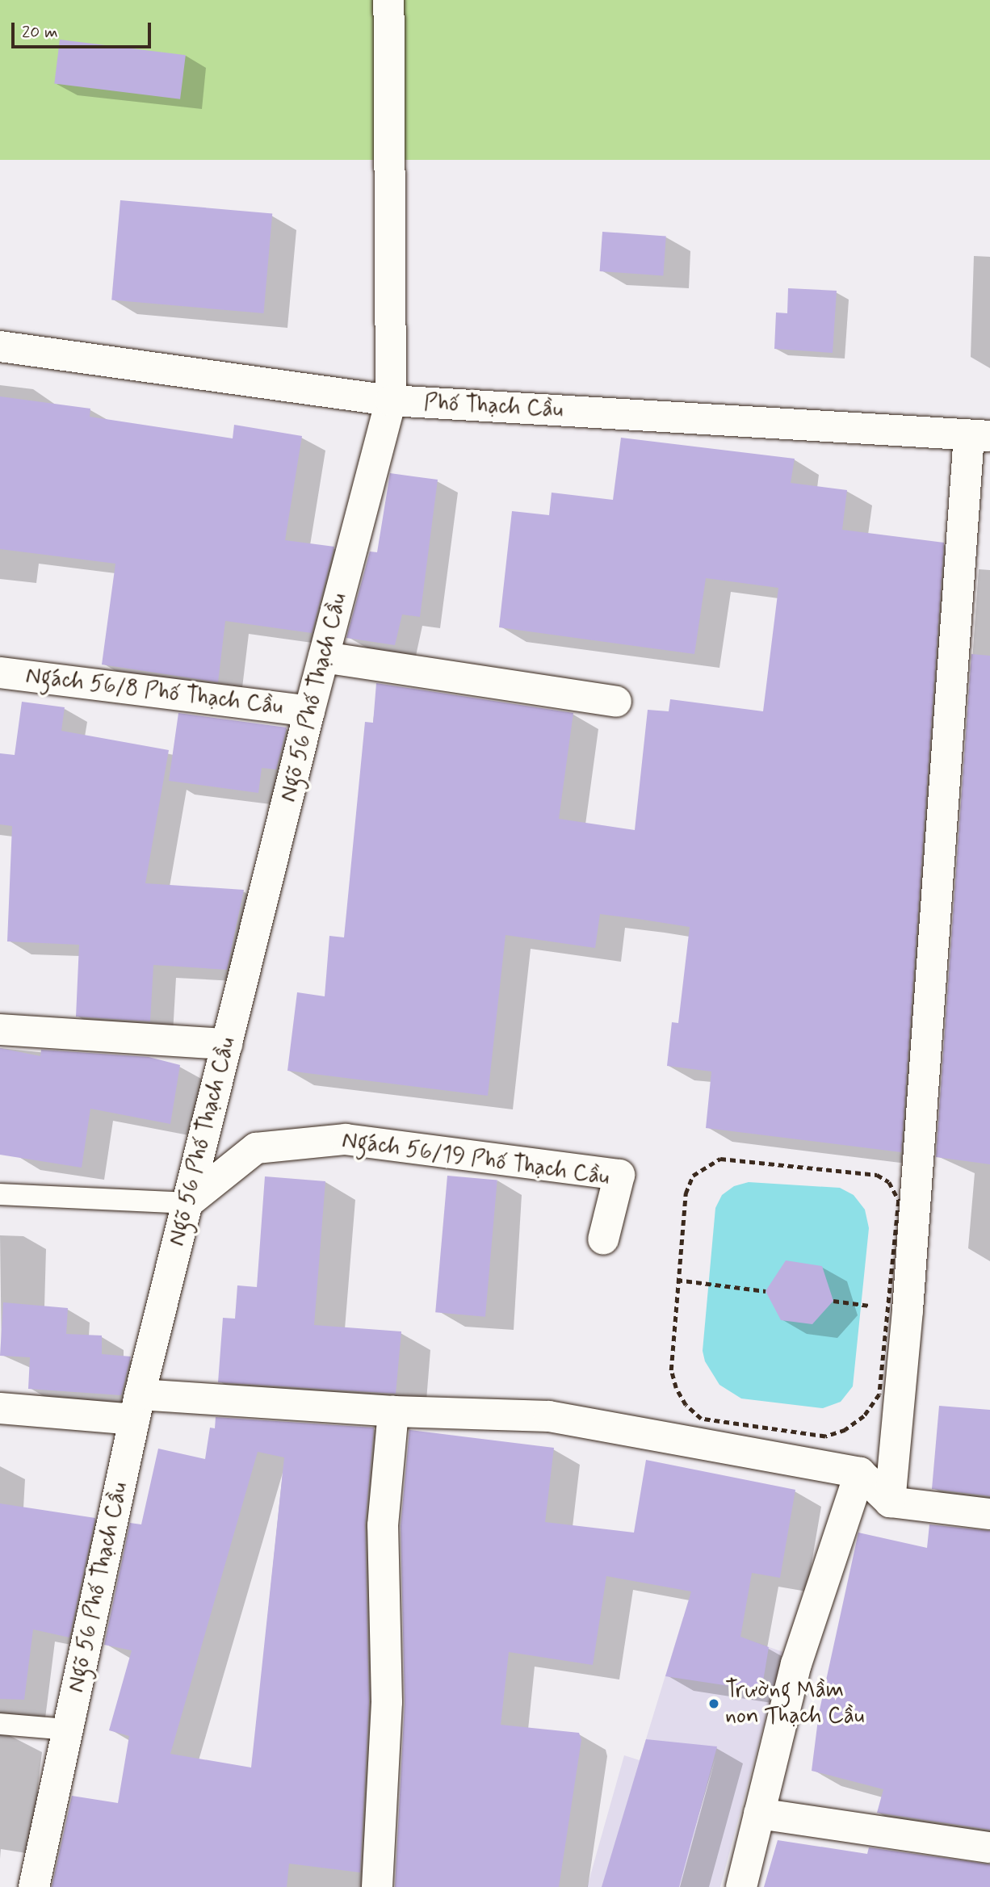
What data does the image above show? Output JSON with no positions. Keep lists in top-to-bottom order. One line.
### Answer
{"streets":{"street":["Phố Thạch Cầu","Ngách 56/8 Phố Thạch Cầu","Ngõ 56 Phố Thạch Cầu","Ngách 56/19 Phố Thạch Cầu"]},"crossings":[["Phố Thạch Cầu","Ngõ 56 Phố Thạch Cầu"],["Ngách 56/8 Phố Thạch Cầu","Ngõ 56 Phố Thạch Cầu"],["Ngõ 56 Phố Thạch Cầu","Ngách 56/19 Phố Thạch Cầu"]],"places":["Trường Mầm non Thạch Cầu"],"scale_bar":"20 m"}
